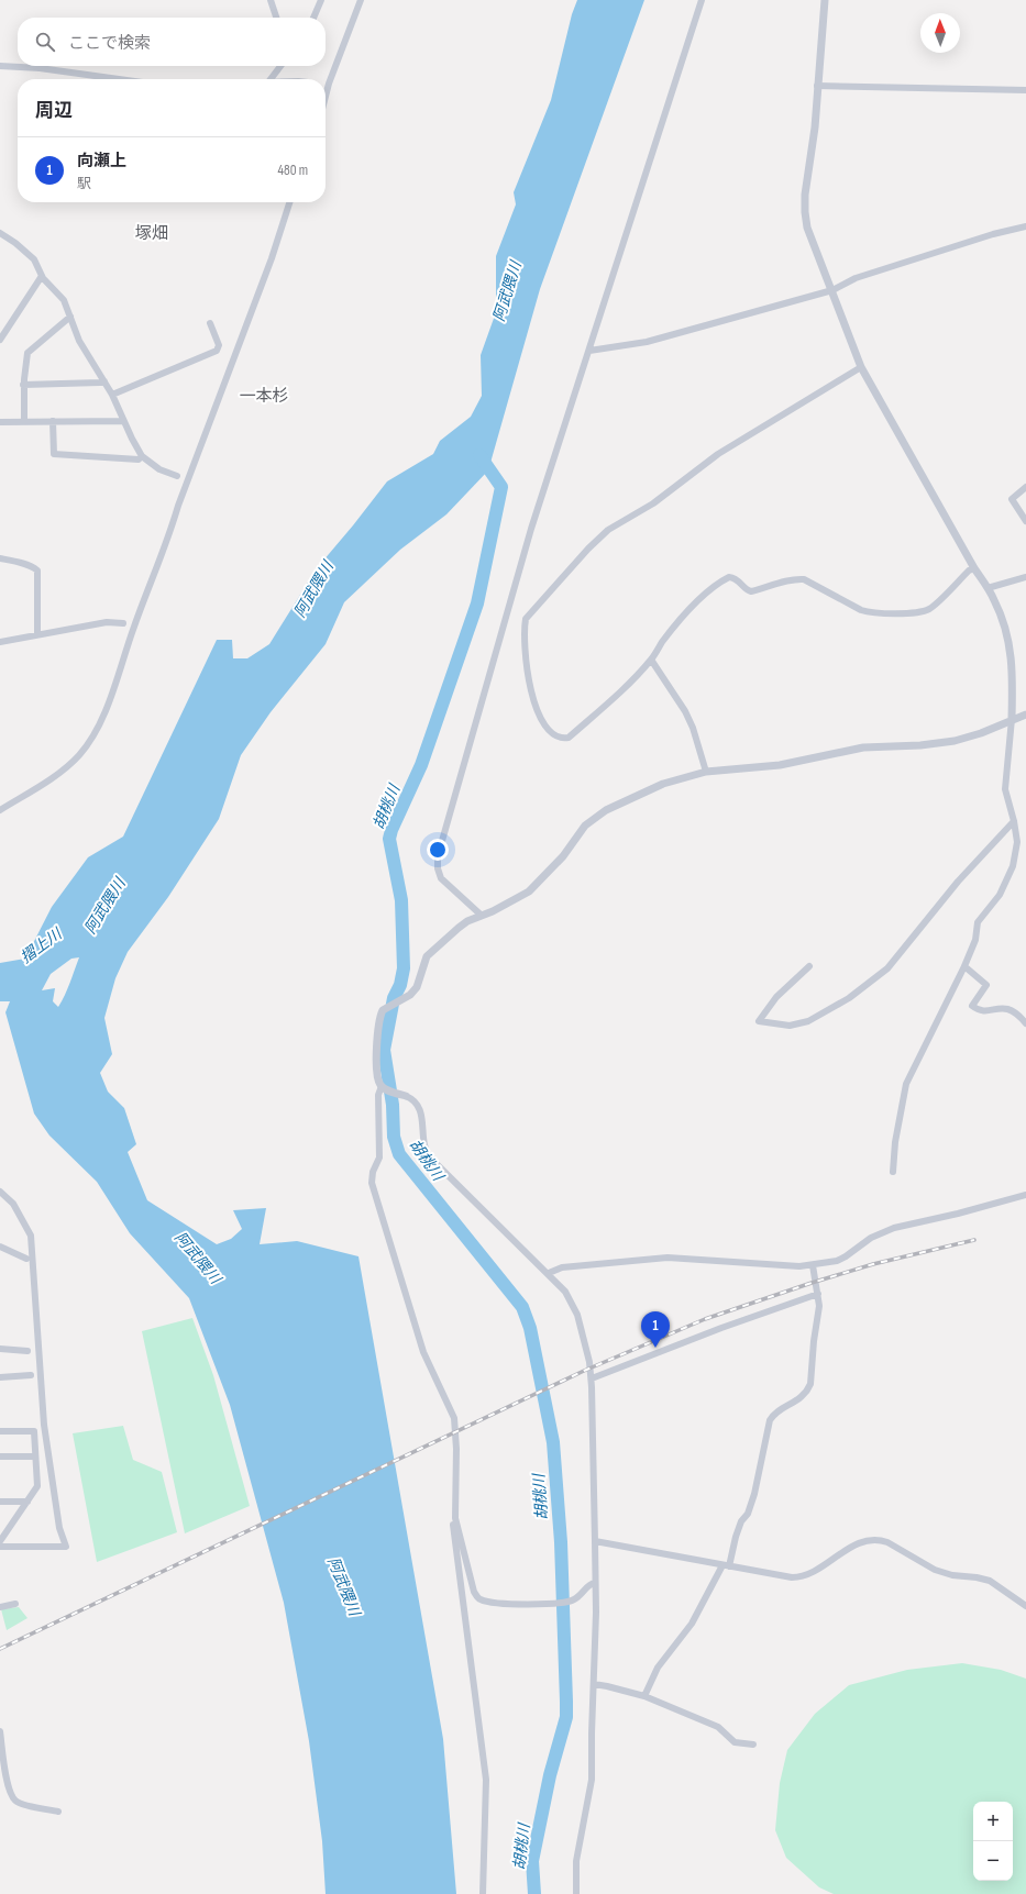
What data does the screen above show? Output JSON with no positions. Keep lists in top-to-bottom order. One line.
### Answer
{"districts":["塚畑","一本杉"],"water":["阿武隈川","胡桃川","摺上川"],"north":"top","page":{"search":"ここで検索","heading":"周辺","list":[{"mark":"1","name":"向瀬上","note":"駅","value":"480 m"}],"pins":"1","map_buttons":["+","−"]}}
